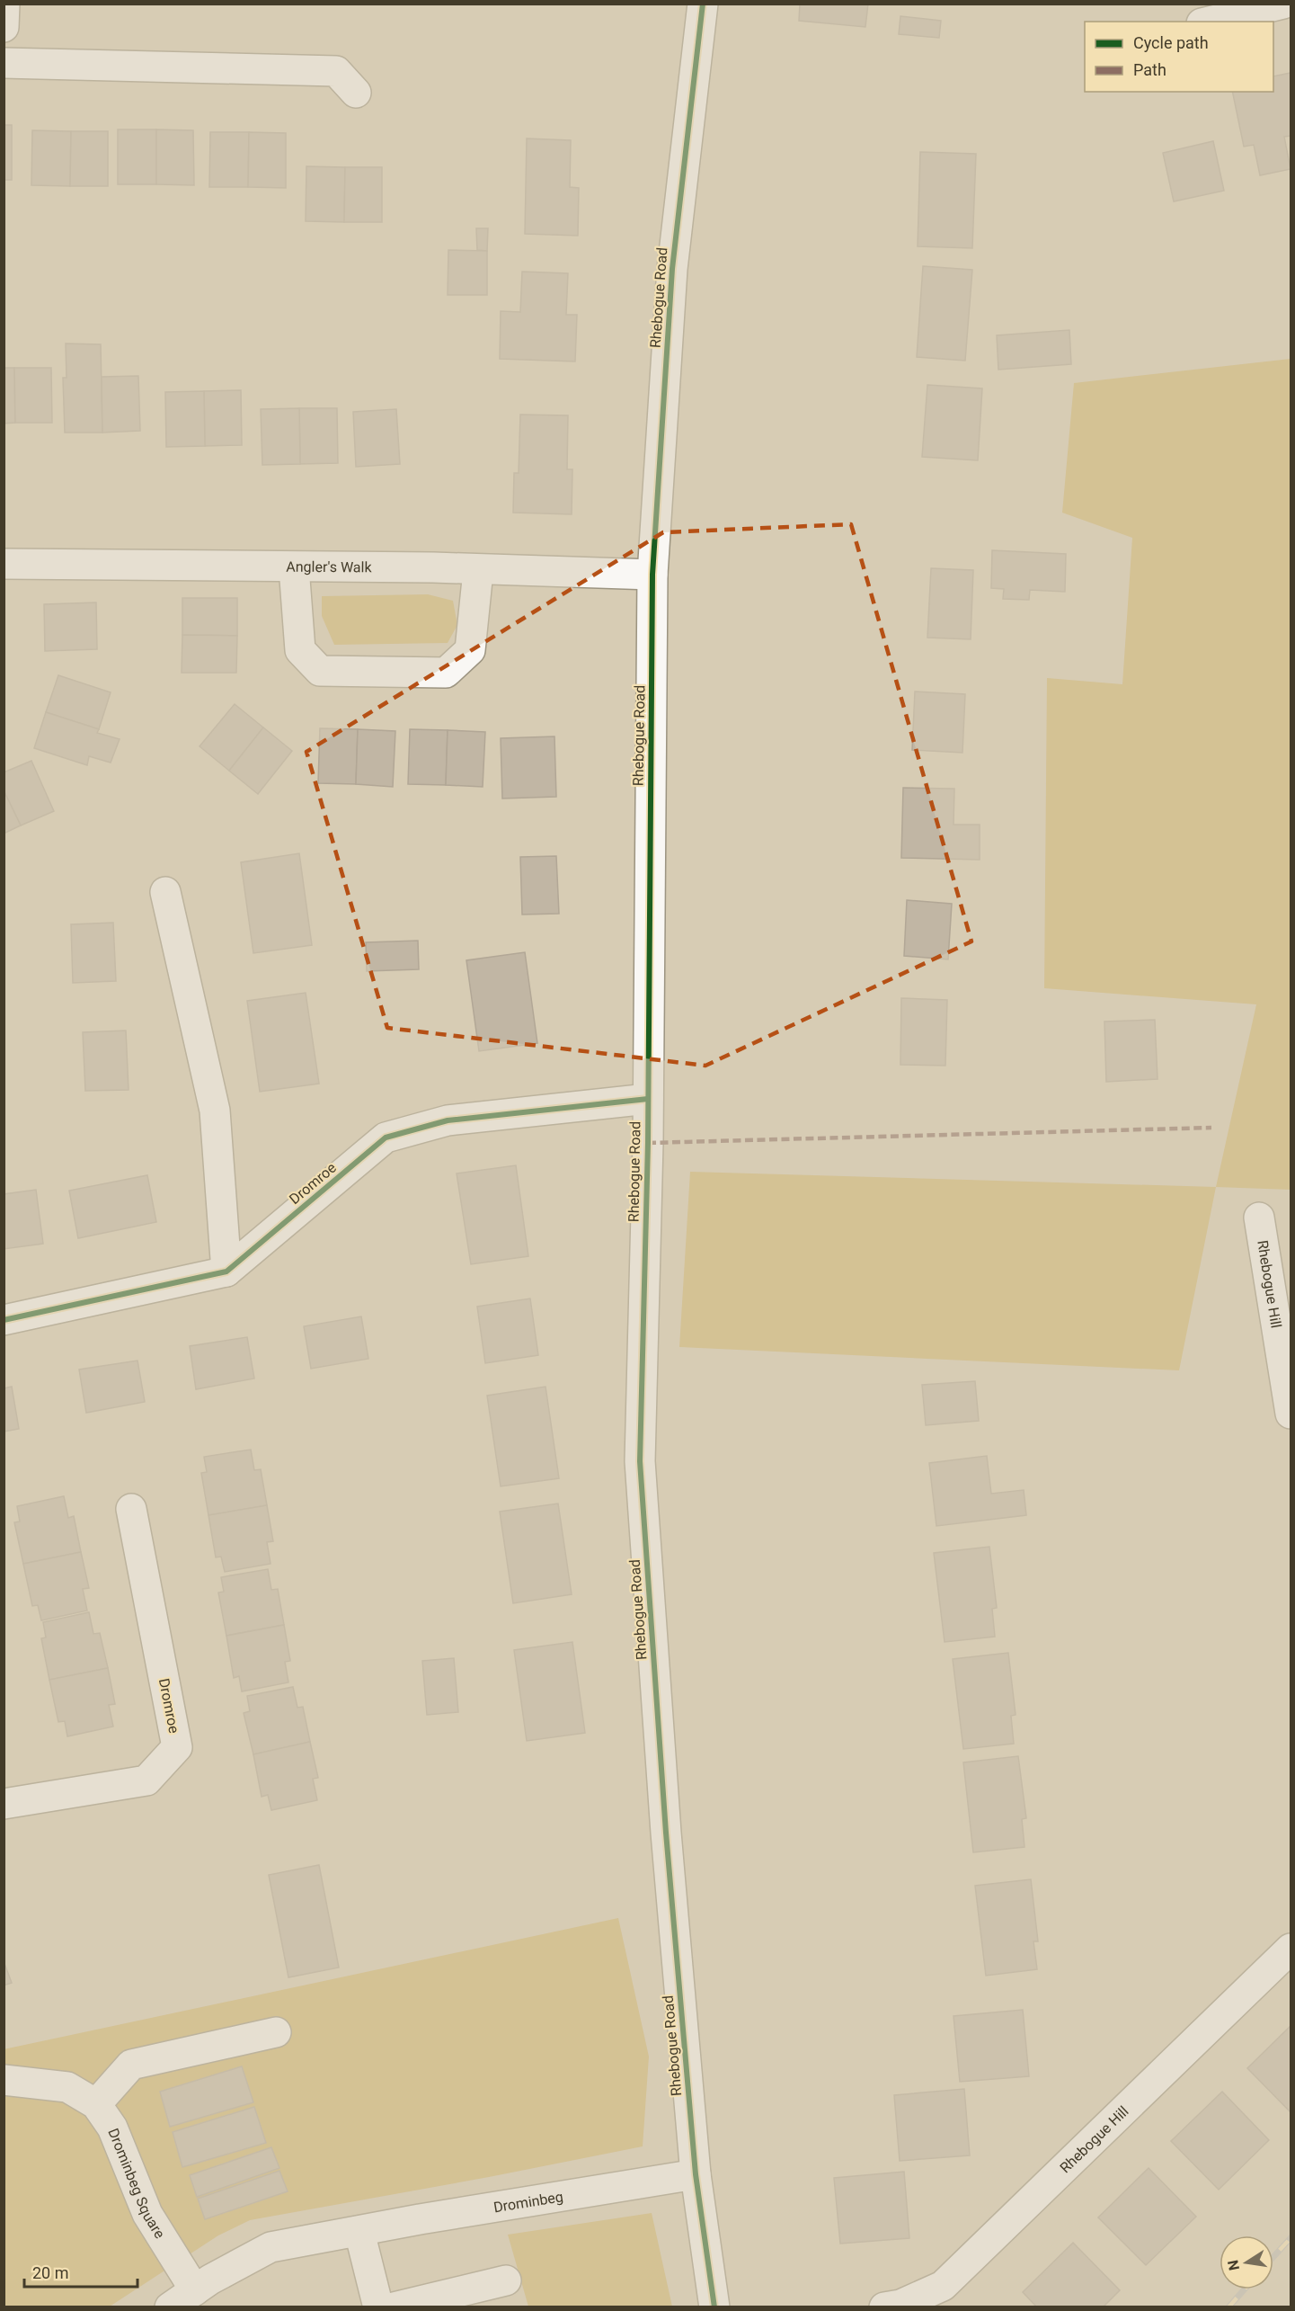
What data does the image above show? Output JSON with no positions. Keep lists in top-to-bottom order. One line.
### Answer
{"streets":{"street":["Rhebogue Road","Angler's Walk","Dromroe","Rhebogue Hill","Drominbeg Square","Drominbeg"]},"crossings":[["Rhebogue Road","Angler's Walk"],["Rhebogue Road","Dromroe"],["Rhebogue Road","Drominbeg"],["Drominbeg Square","Drominbeg"]],"legend":["Cycle path","Path"],"scale_bar":"20 m","north":"left"}
